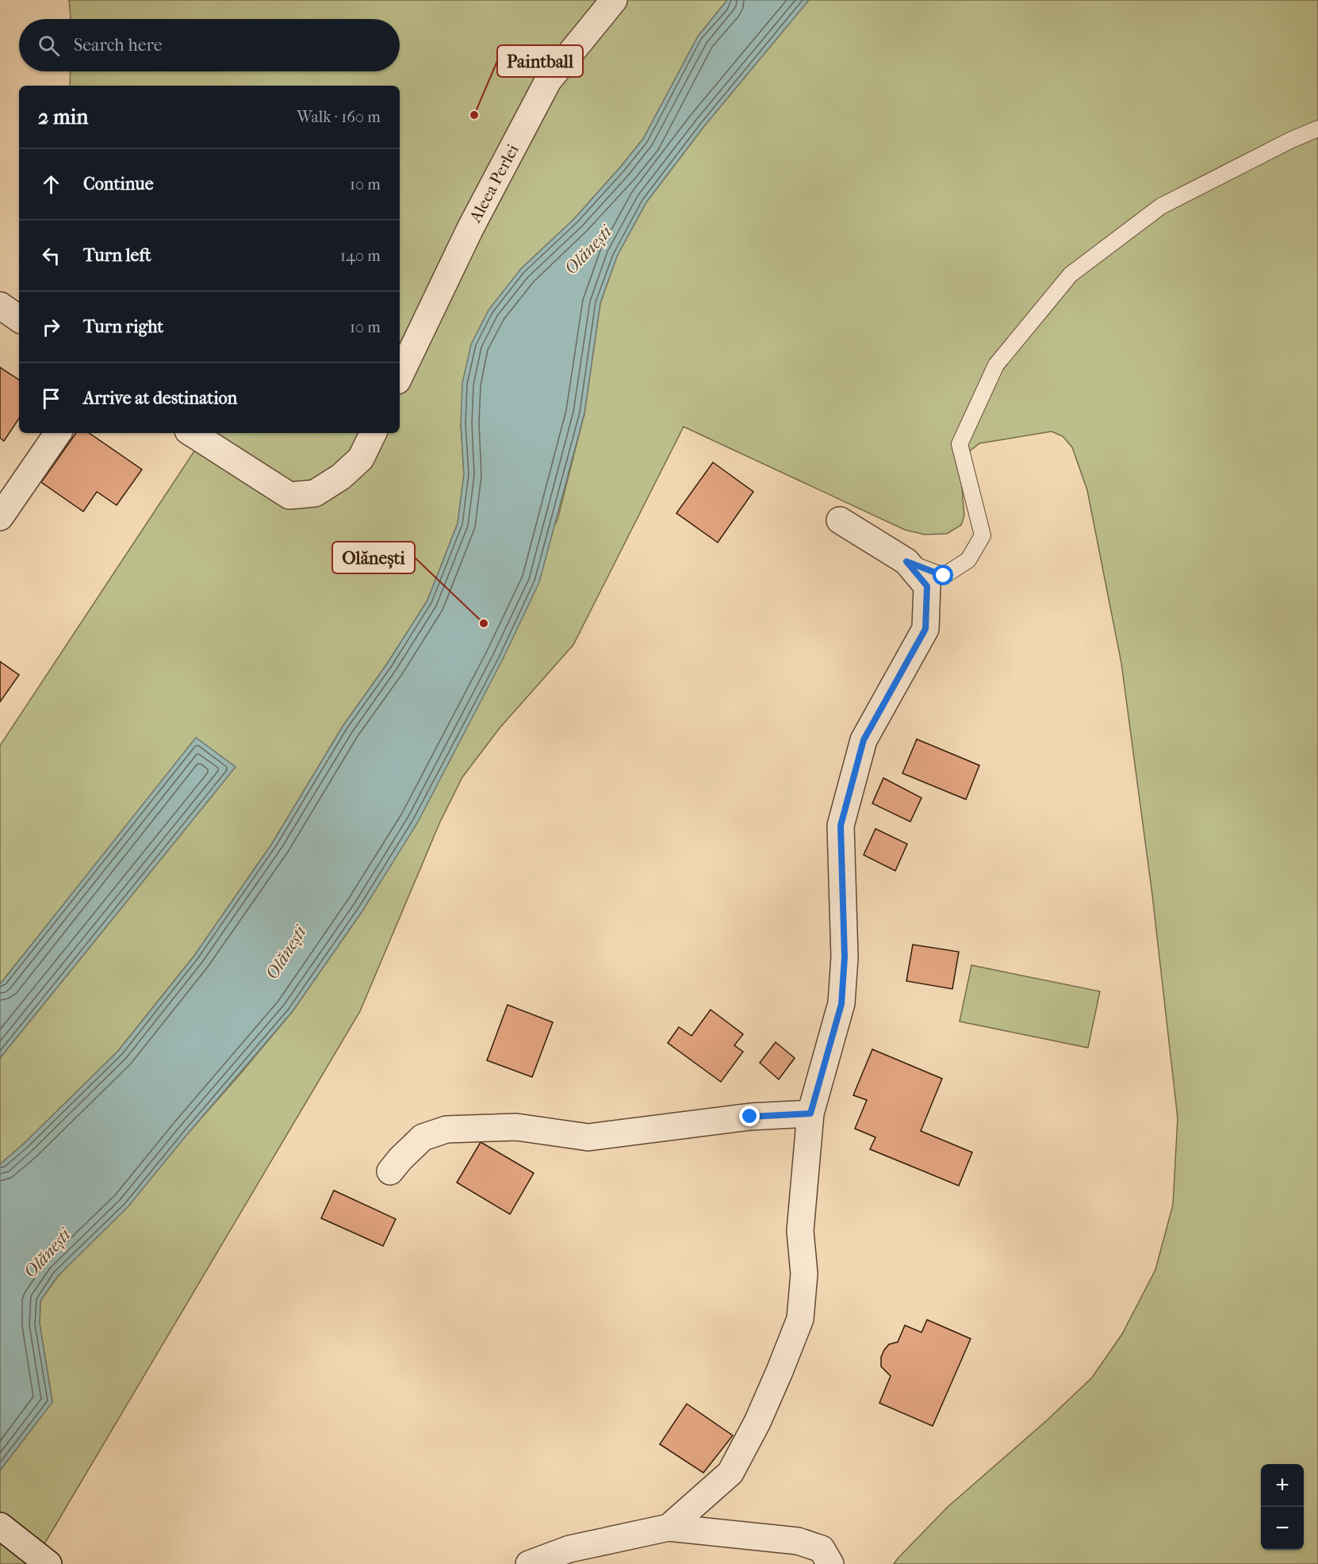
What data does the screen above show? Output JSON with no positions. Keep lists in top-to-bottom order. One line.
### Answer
{"streets":{"street":["Aleea Perlei"]},"water":["Olănești"],"places":["Paintball","Olănești"],"page":{"search":"Search here","heading":["2 min","Walk · 160 m"],"list":[["Continue","10 m"],["Turn left","140 m"],["Turn right","10 m"],"Arrive at destination"],"map_buttons":["+","−"]}}
